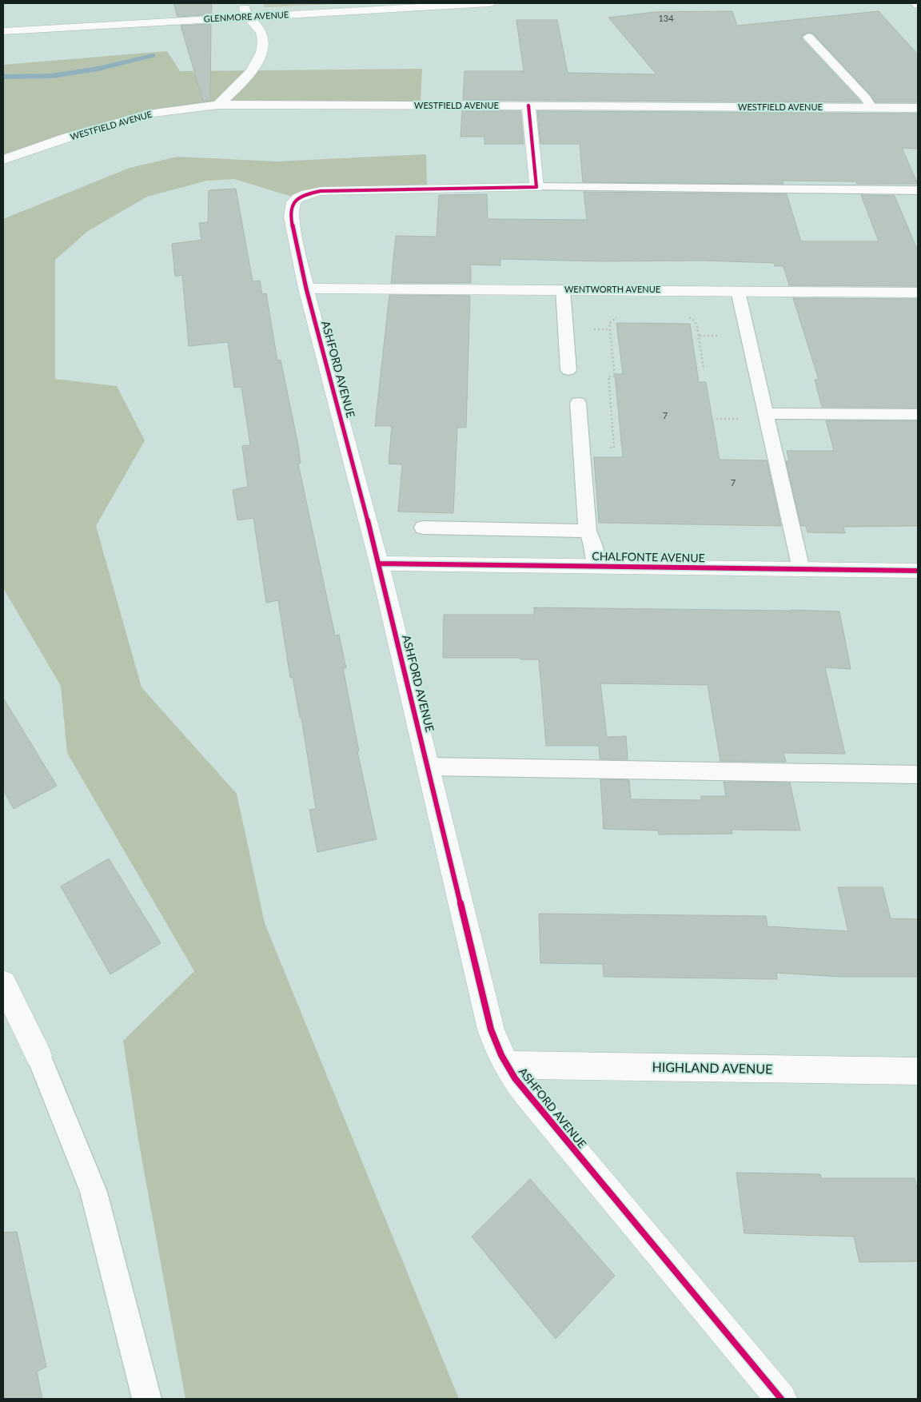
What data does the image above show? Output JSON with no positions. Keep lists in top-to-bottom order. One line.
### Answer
{"streets":{"street":["GLENMORE AVENUE","WESTFIELD AVENUE","WENTWORTH AVENUE","ASHFORD AVENUE","CHALFONTE AVENUE","HIGHLAND AVENUE"]},"crossings":[["WENTWORTH AVENUE","ASHFORD AVENUE"],["ASHFORD AVENUE","CHALFONTE AVENUE"],["ASHFORD AVENUE","HIGHLAND AVENUE"]],"house_numbers":["134","7","7"]}
